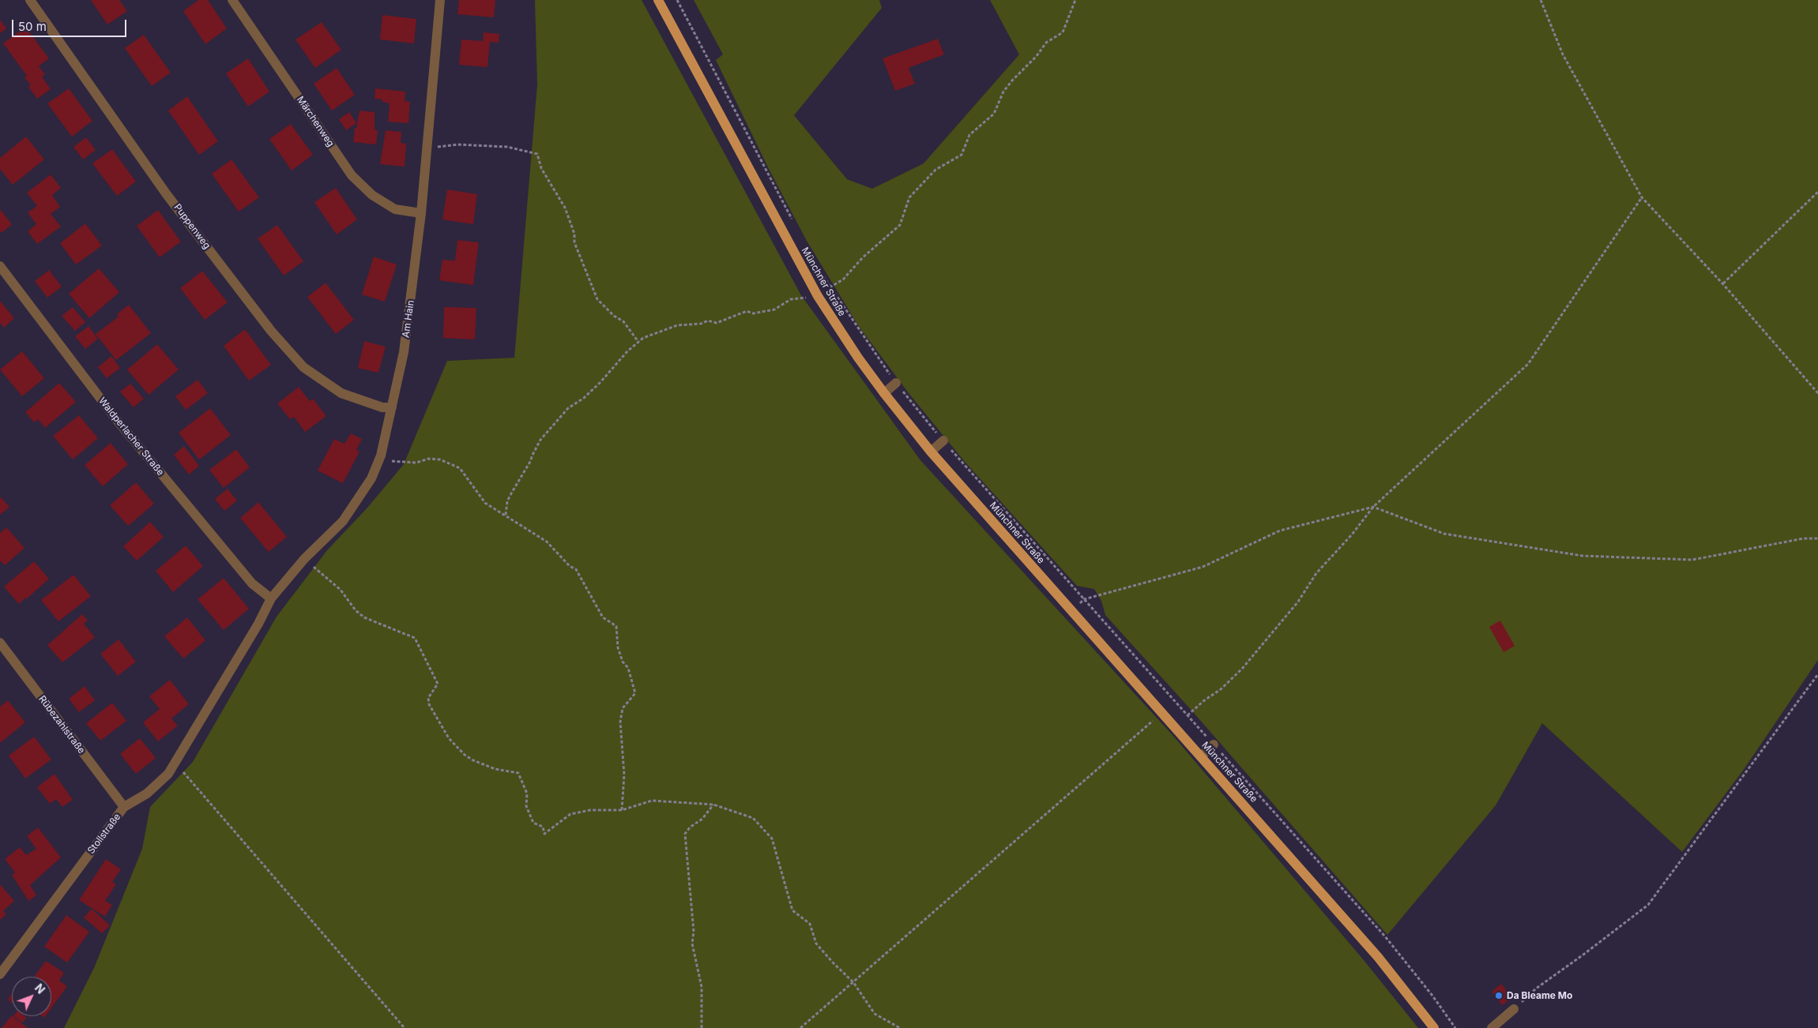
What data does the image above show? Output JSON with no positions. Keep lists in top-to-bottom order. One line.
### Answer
{"streets":{"main road":["Münchner Straße"],"street":["Märchenweg","Puppenweg","Am Hain","Waldperlacher Straße","Rübezahlstraße","Stollstraße"]},"crossings":[["Märchenweg","Am Hain"],["Puppenweg","Am Hain"],["Am Hain","Waldperlacher Straße"],["Am Hain","Stollstraße"],["Waldperlacher Straße","Stollstraße"],["Rübezahlstraße","Stollstraße"]],"places":["Da Bleame Mo"],"scale_bar":"50 m","north":"top right"}
